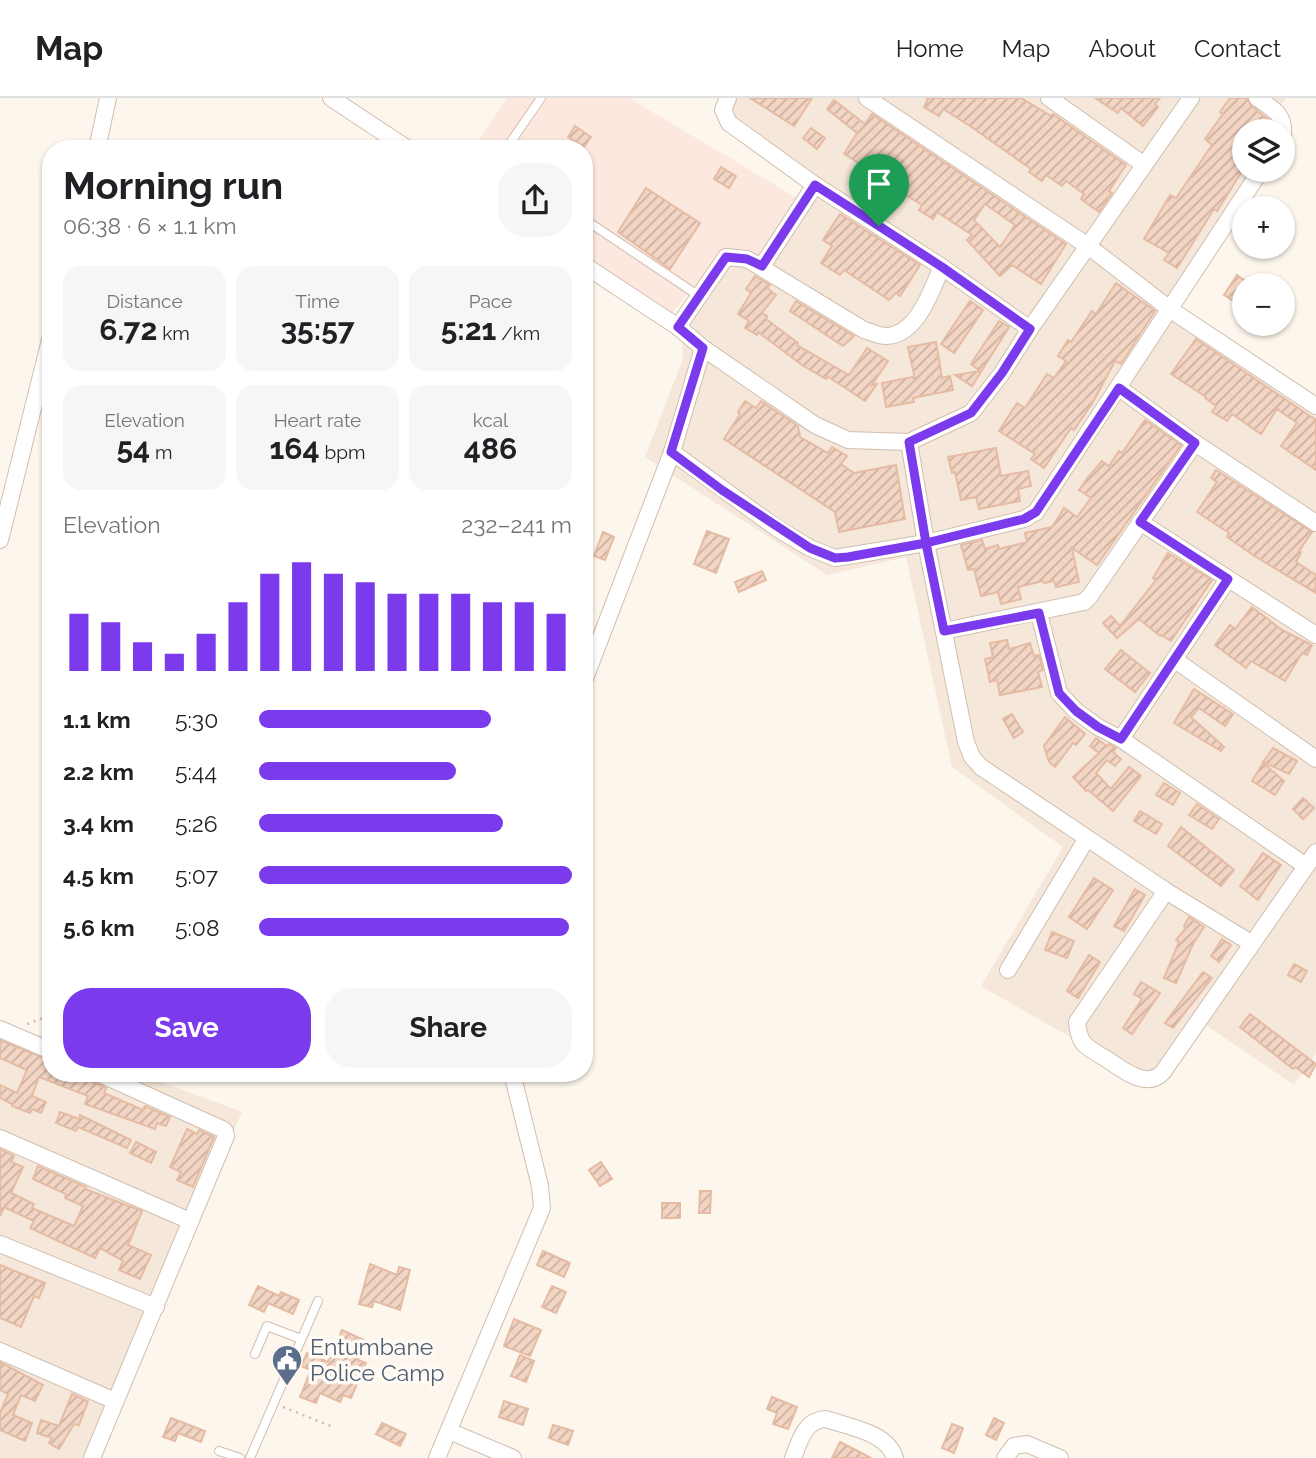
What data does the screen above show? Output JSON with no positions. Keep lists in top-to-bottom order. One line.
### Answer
{"places":{"public building":["Entumbane Police Camp"]},"page":{"header":"Map","nav":["Home","Map","About","Contact"],"map_buttons":["+","−"],"heading":["Morning run","06:38 · 6 × 1.1 km"],"stats":[["Distance","6.72 km"],["Time","35:57"],["Pace","5:21 /km"],["Elevation","54 m"],["Heart rate","164 bpm"],["kcal","486"]],"chart":["Elevation","232–241 m"],"list":[{"name":"1.1 km","note":"5:30"},{"name":"2.2 km","note":"5:44"},{"name":"3.4 km","note":"5:26"},{"name":"4.5 km","note":"5:07"},{"name":"5.6 km","note":"5:08"}],"buttons":["Save","Share"]}}
